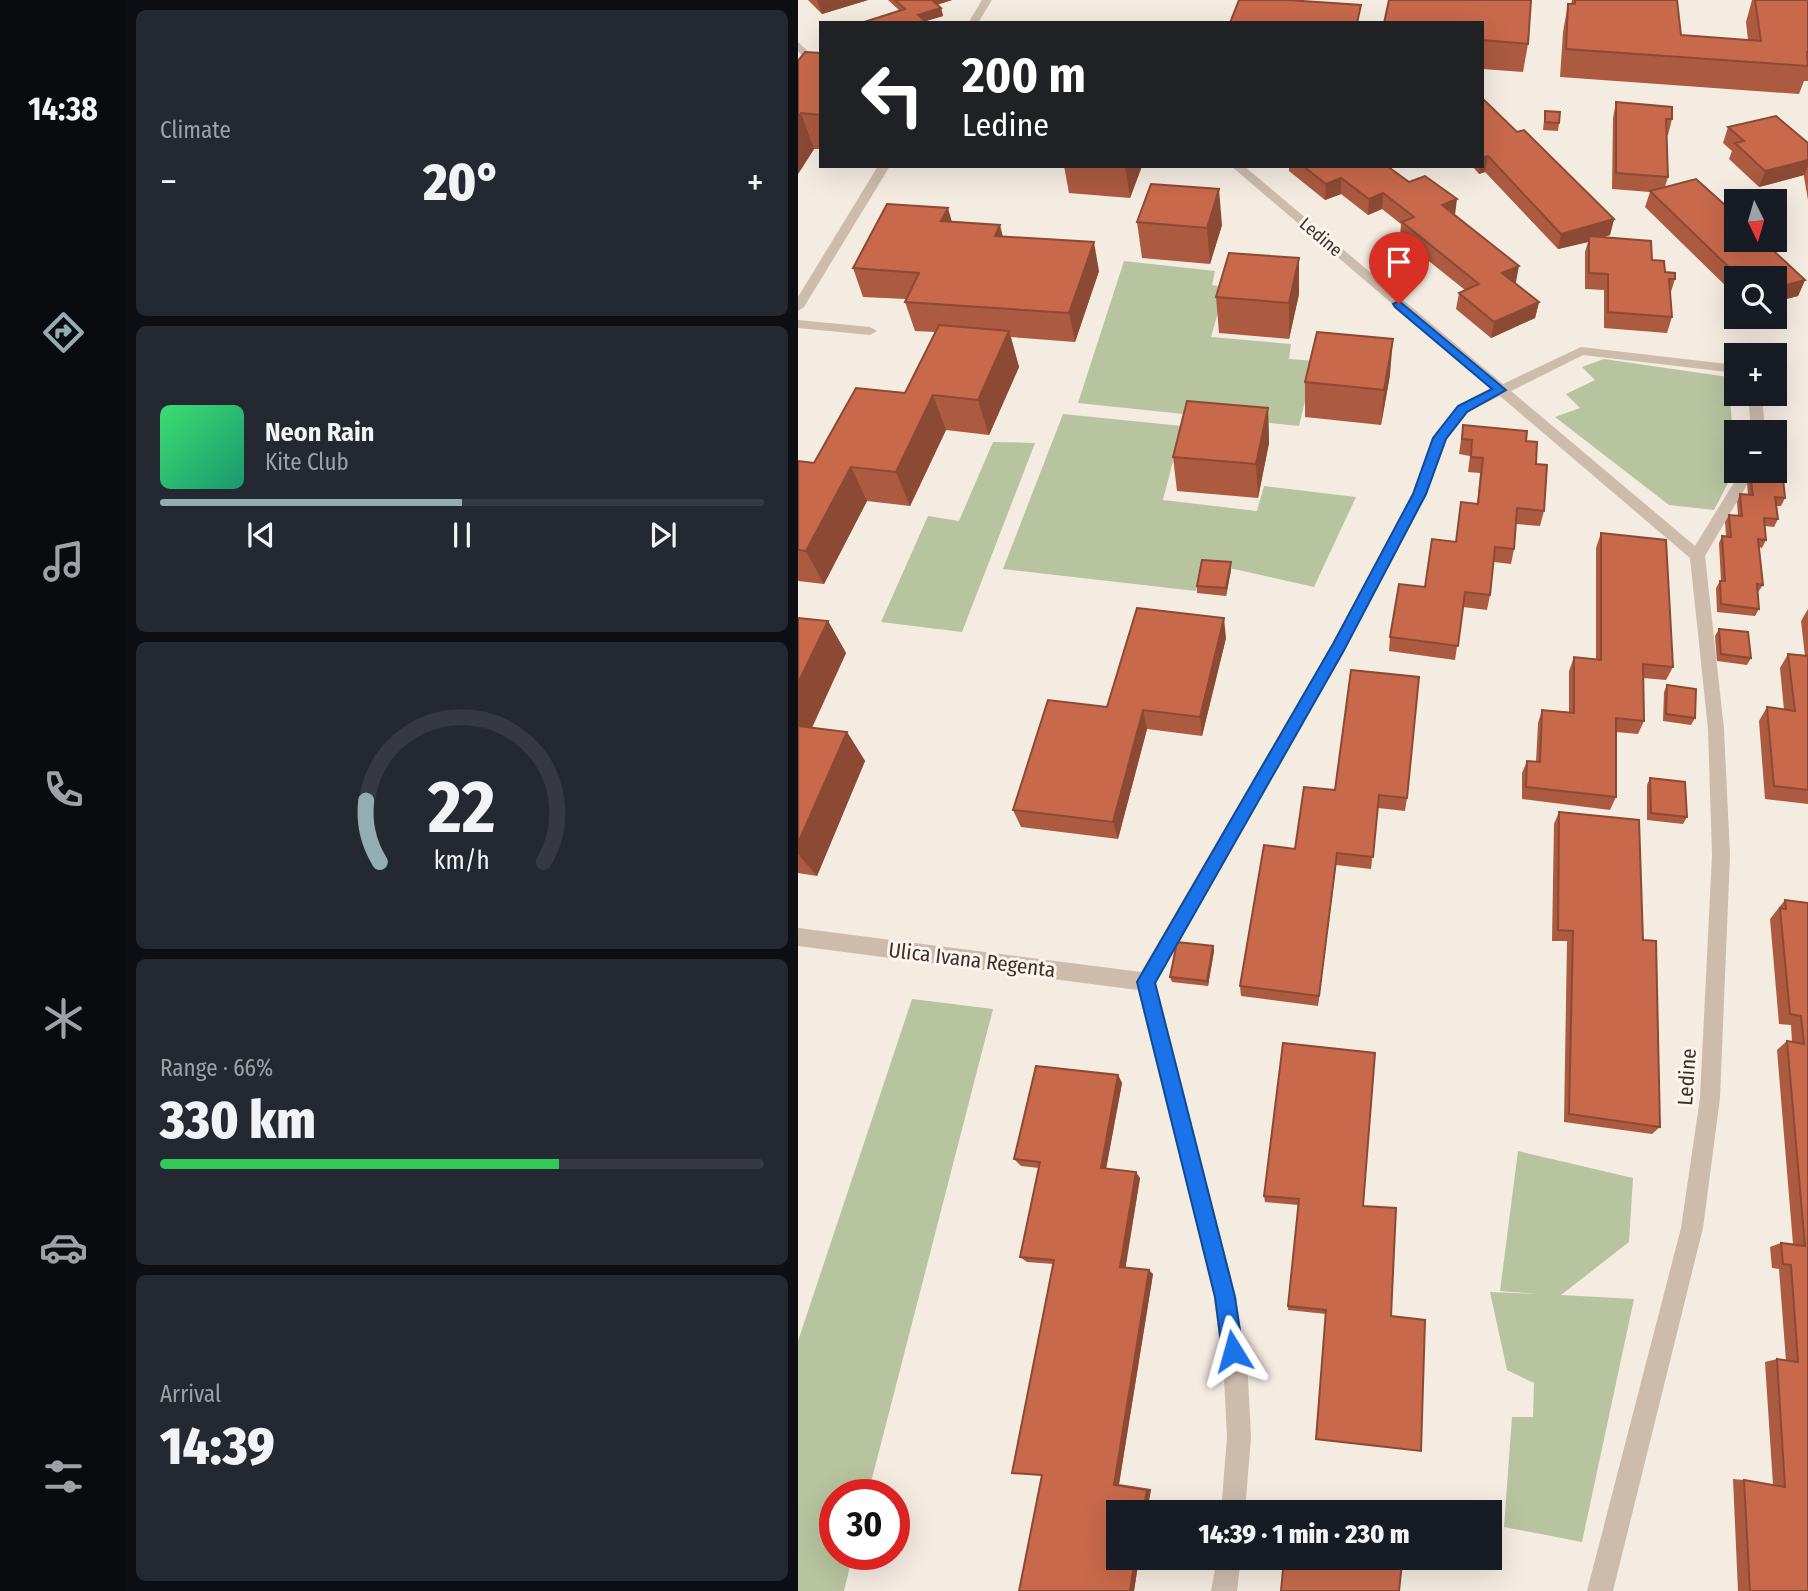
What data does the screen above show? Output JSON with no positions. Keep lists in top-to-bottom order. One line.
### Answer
{"streets":{"street":["Ledine","Ulica Ivana Regenta"]},"north":"bottom","page":{"tabs":"14:38","tile":["Climate",["Range · 66%","330 km"],["Arrival","14:39"]],"turn":["200 m","Ledine"],"heat":["−","20°","+"],"map_buttons":["+","−"],"song":["Neon Rain","Kite Club"],"limit":"30","trip":"14:39 · 1 min · 230 m","gauge":["22","km/h"]}}
